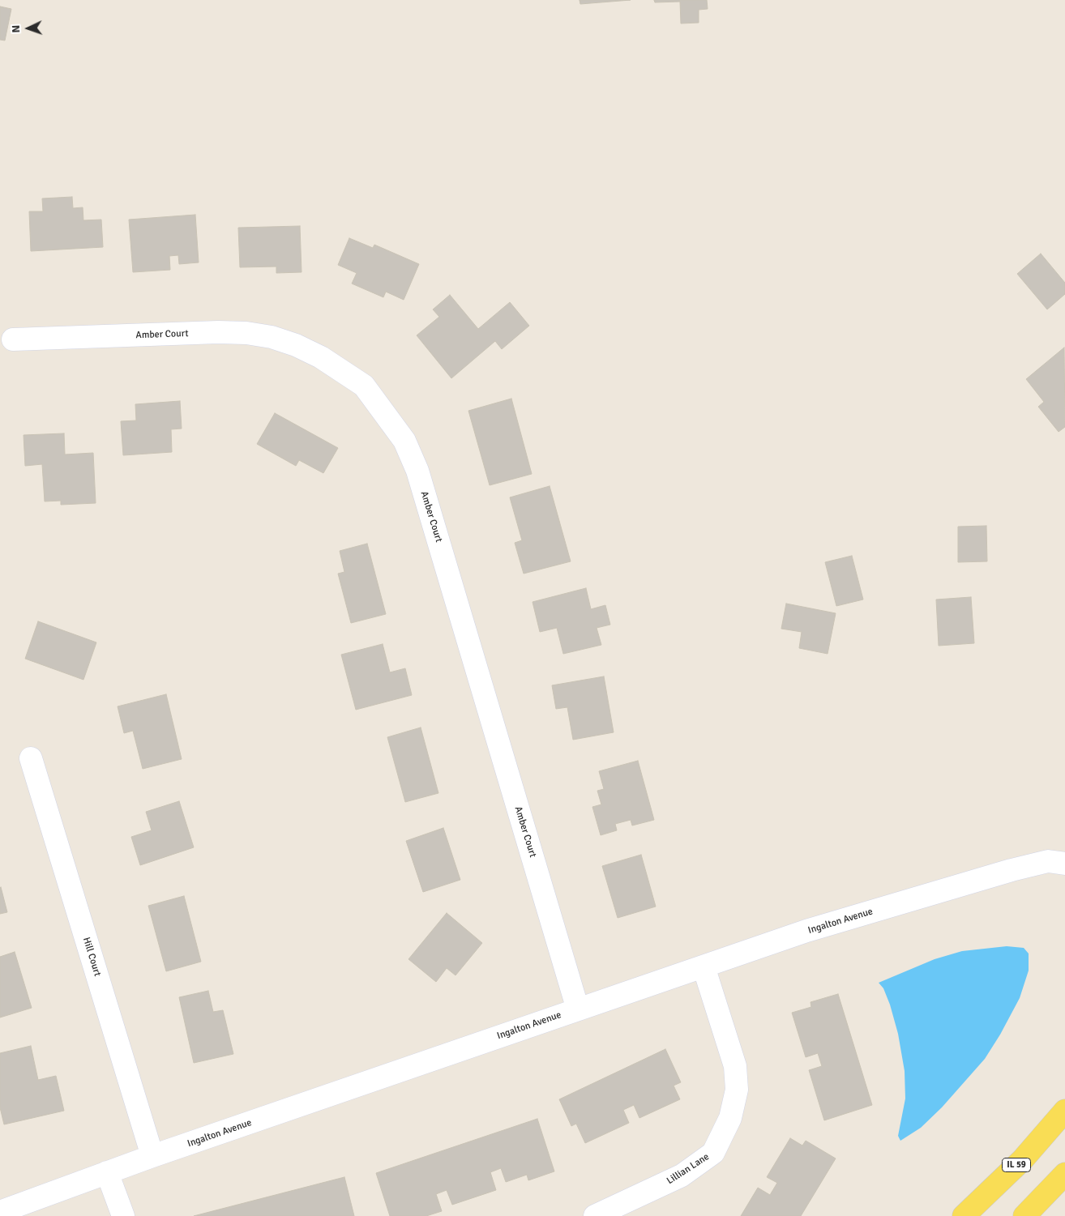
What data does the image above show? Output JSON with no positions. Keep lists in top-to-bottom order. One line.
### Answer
{"streets":{"main road":["IL 59"],"street":["Amber Court","Ingalton Avenue","Hill Court","Lillian Lane"]},"crossings":[["Amber Court","Ingalton Avenue"],["Ingalton Avenue","Hill Court"],["Ingalton Avenue","Lillian Lane"]],"north":"left"}
